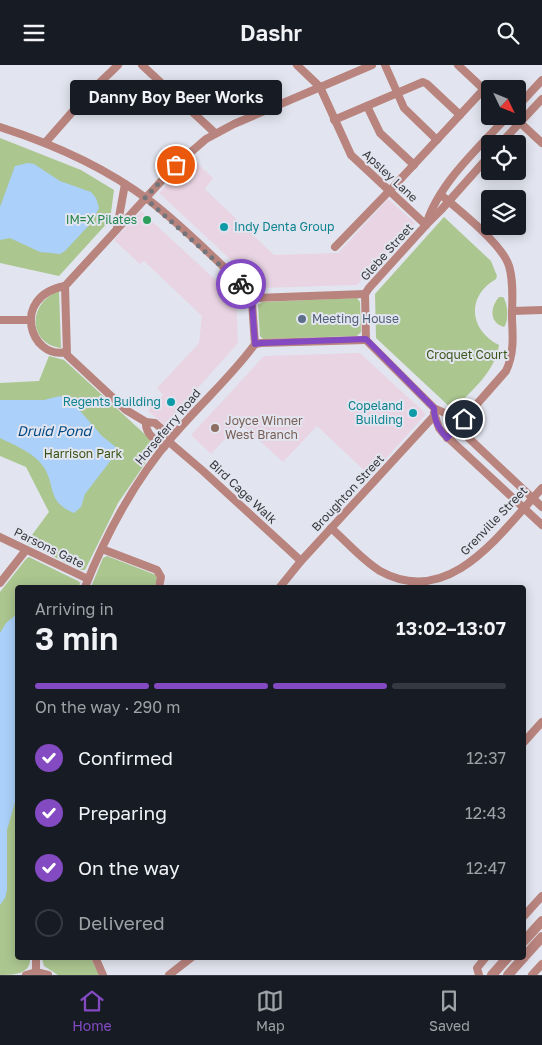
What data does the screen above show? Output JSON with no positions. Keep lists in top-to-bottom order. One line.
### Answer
{"streets":{"street":["Apsley Lane","Glebe Street","Horseferry Road","Bird Cage Walk","Broughton Street","Grenville Street","Parsons Gate"]},"crossings":[["Apsley Lane","Glebe Street"],["Horseferry Road","Bird Cage Walk"],["Horseferry Road","Parsons Gate"],["Bird Cage Walk","Broughton Street"],["Broughton Street","Grenville Street"]],"water":["Druid Pond"],"parks":["Croquet Court","Harrison Park"],"places":["Danny Boy Beer Works","IM=X Pilates","Indy Denta Group","Meeting House","Regents Building","Copeland Building","Joyce Winner West Branch"],"north":"bottom right","page":{"header":"Dashr","bubble":"Danny Boy Beer Works","heading":["3 min","Arriving in","13:02–13:07"],"bar":"On the way · 290 m","list":[["Confirmed","12:37"],["Preparing","12:43"],["On the way","12:47"],"Delivered"],"tabs":["Home","Map","Saved"]}}
